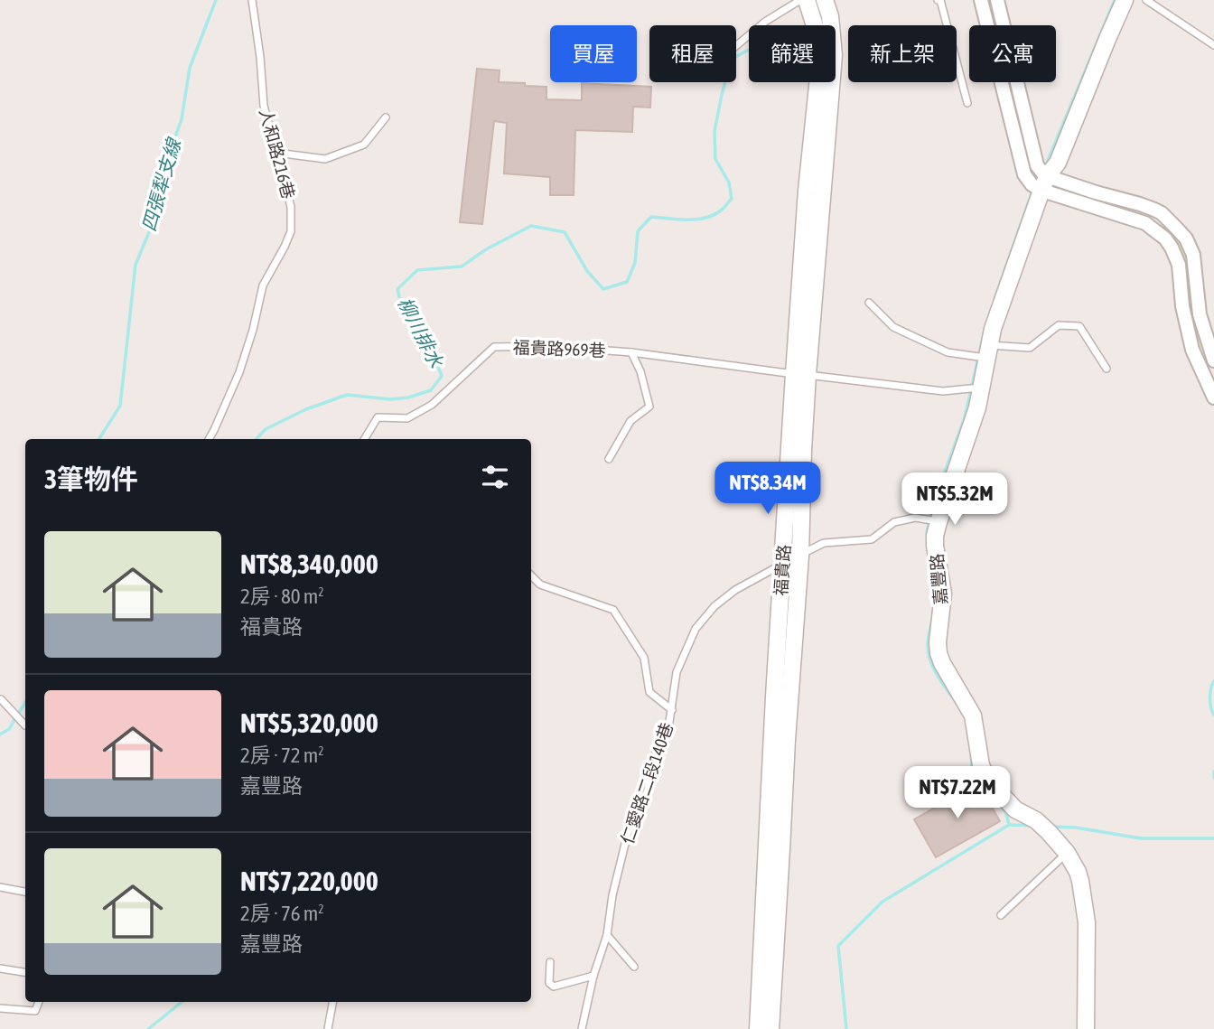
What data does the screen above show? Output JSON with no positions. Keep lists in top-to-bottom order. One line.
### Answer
{"streets":{"street":["福貴路","嘉豐路"],"lane":["人和路216巷","福貴路969巷","仁愛路二段140巷"]},"crossings":[["福貴路969巷","福貴路"],["福貴路969巷","嘉豐路"],["福貴路","仁愛路二段140巷"],["嘉豐路","仁愛路二段140巷"]],"water":["四張犁支線","柳川排水"],"page":{"chip":["買屋","租屋","篩選","新上架","公寓"],"heading":"3筆物件","price":["NT$8.34M","NT$5.32M","NT$7.22M"],"list":[{"name":"NT$8,340,000","note":"2房 · 80 m² · 福貴路"},{"name":"NT$5,320,000","note":"2房 · 72 m² · 嘉豐路"},{"name":"NT$7,220,000","note":"2房 · 76 m² · 嘉豐路"}]}}
